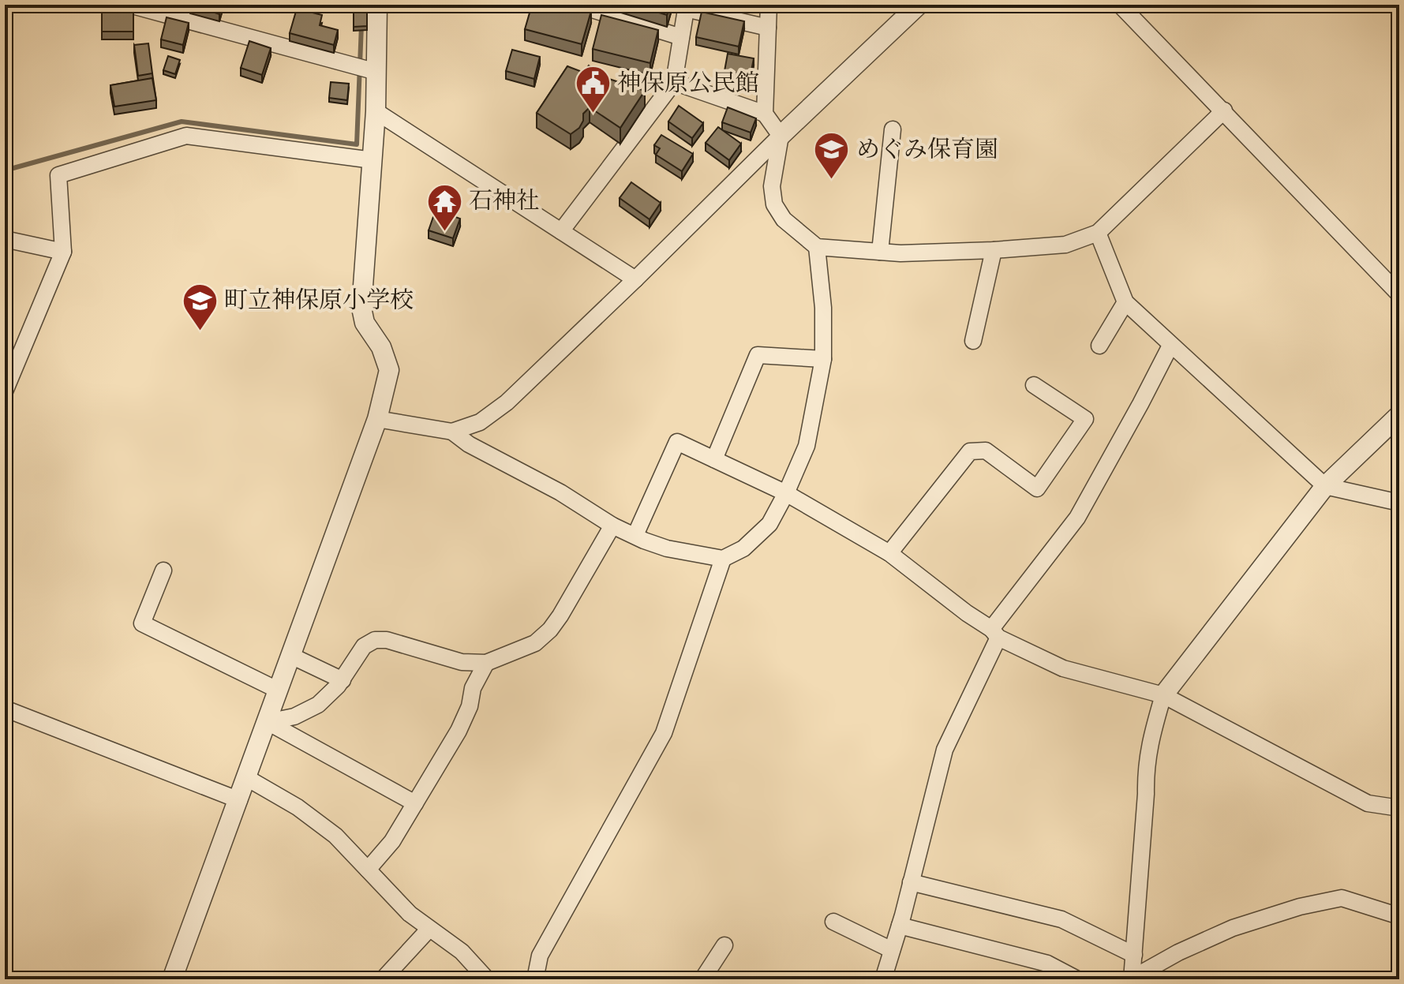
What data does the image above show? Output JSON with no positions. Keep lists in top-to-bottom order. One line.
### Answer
{"places":{"public building":["神保原公民館"],"school or university":["めぐみ保育園","町立神保原小学校"],"temple":["石神社"]}}
